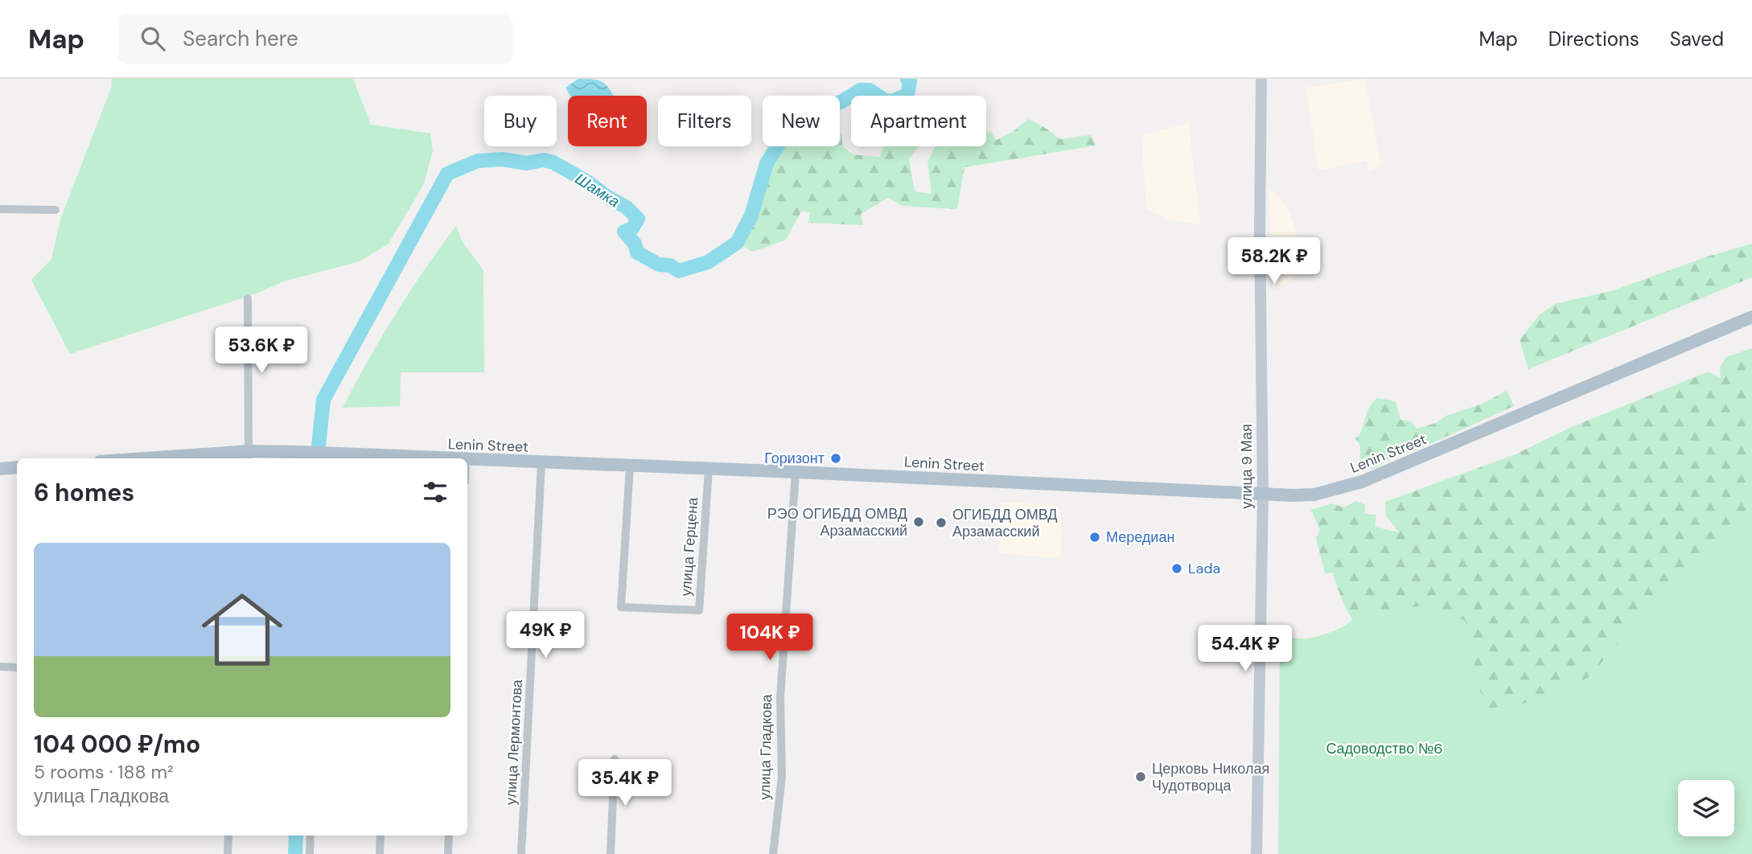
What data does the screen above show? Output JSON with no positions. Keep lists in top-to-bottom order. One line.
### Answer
{"streets":{"main road":["Lenin Street","улица 9 Мая"],"street":["улица Герцена","улица Лермонтова","улица Гладкова"]},"crossings":[["Lenin Street","улица 9 Мая"],["Lenin Street","улица Герцена"],["Lenin Street","улица Лермонтова"],["Lenin Street","улица Гладкова"]],"water":["Шамка"],"parks":["Садоводство №6"],"places":["Горизонт","РЭО ОГИБДД ОМВД Арзамасский","ОГИБДД ОМВД Арзамасский","Мередиан","Lada","Церковь Николая Чудотворца"],"page":{"header":"Map","search":"Search here","nav":["Map","Directions","Saved"],"chip":["Buy","Rent","Filters","New","Apartment"],"price":["58.2K ₽","53.6K ₽","49K ₽","104K ₽","54.4K ₽","35.4K ₽"],"heading":"6 homes","list":[{"name":"104 000 ₽/mo","note":"5 rooms · 188 m² · улица Гладкова"}]}}
